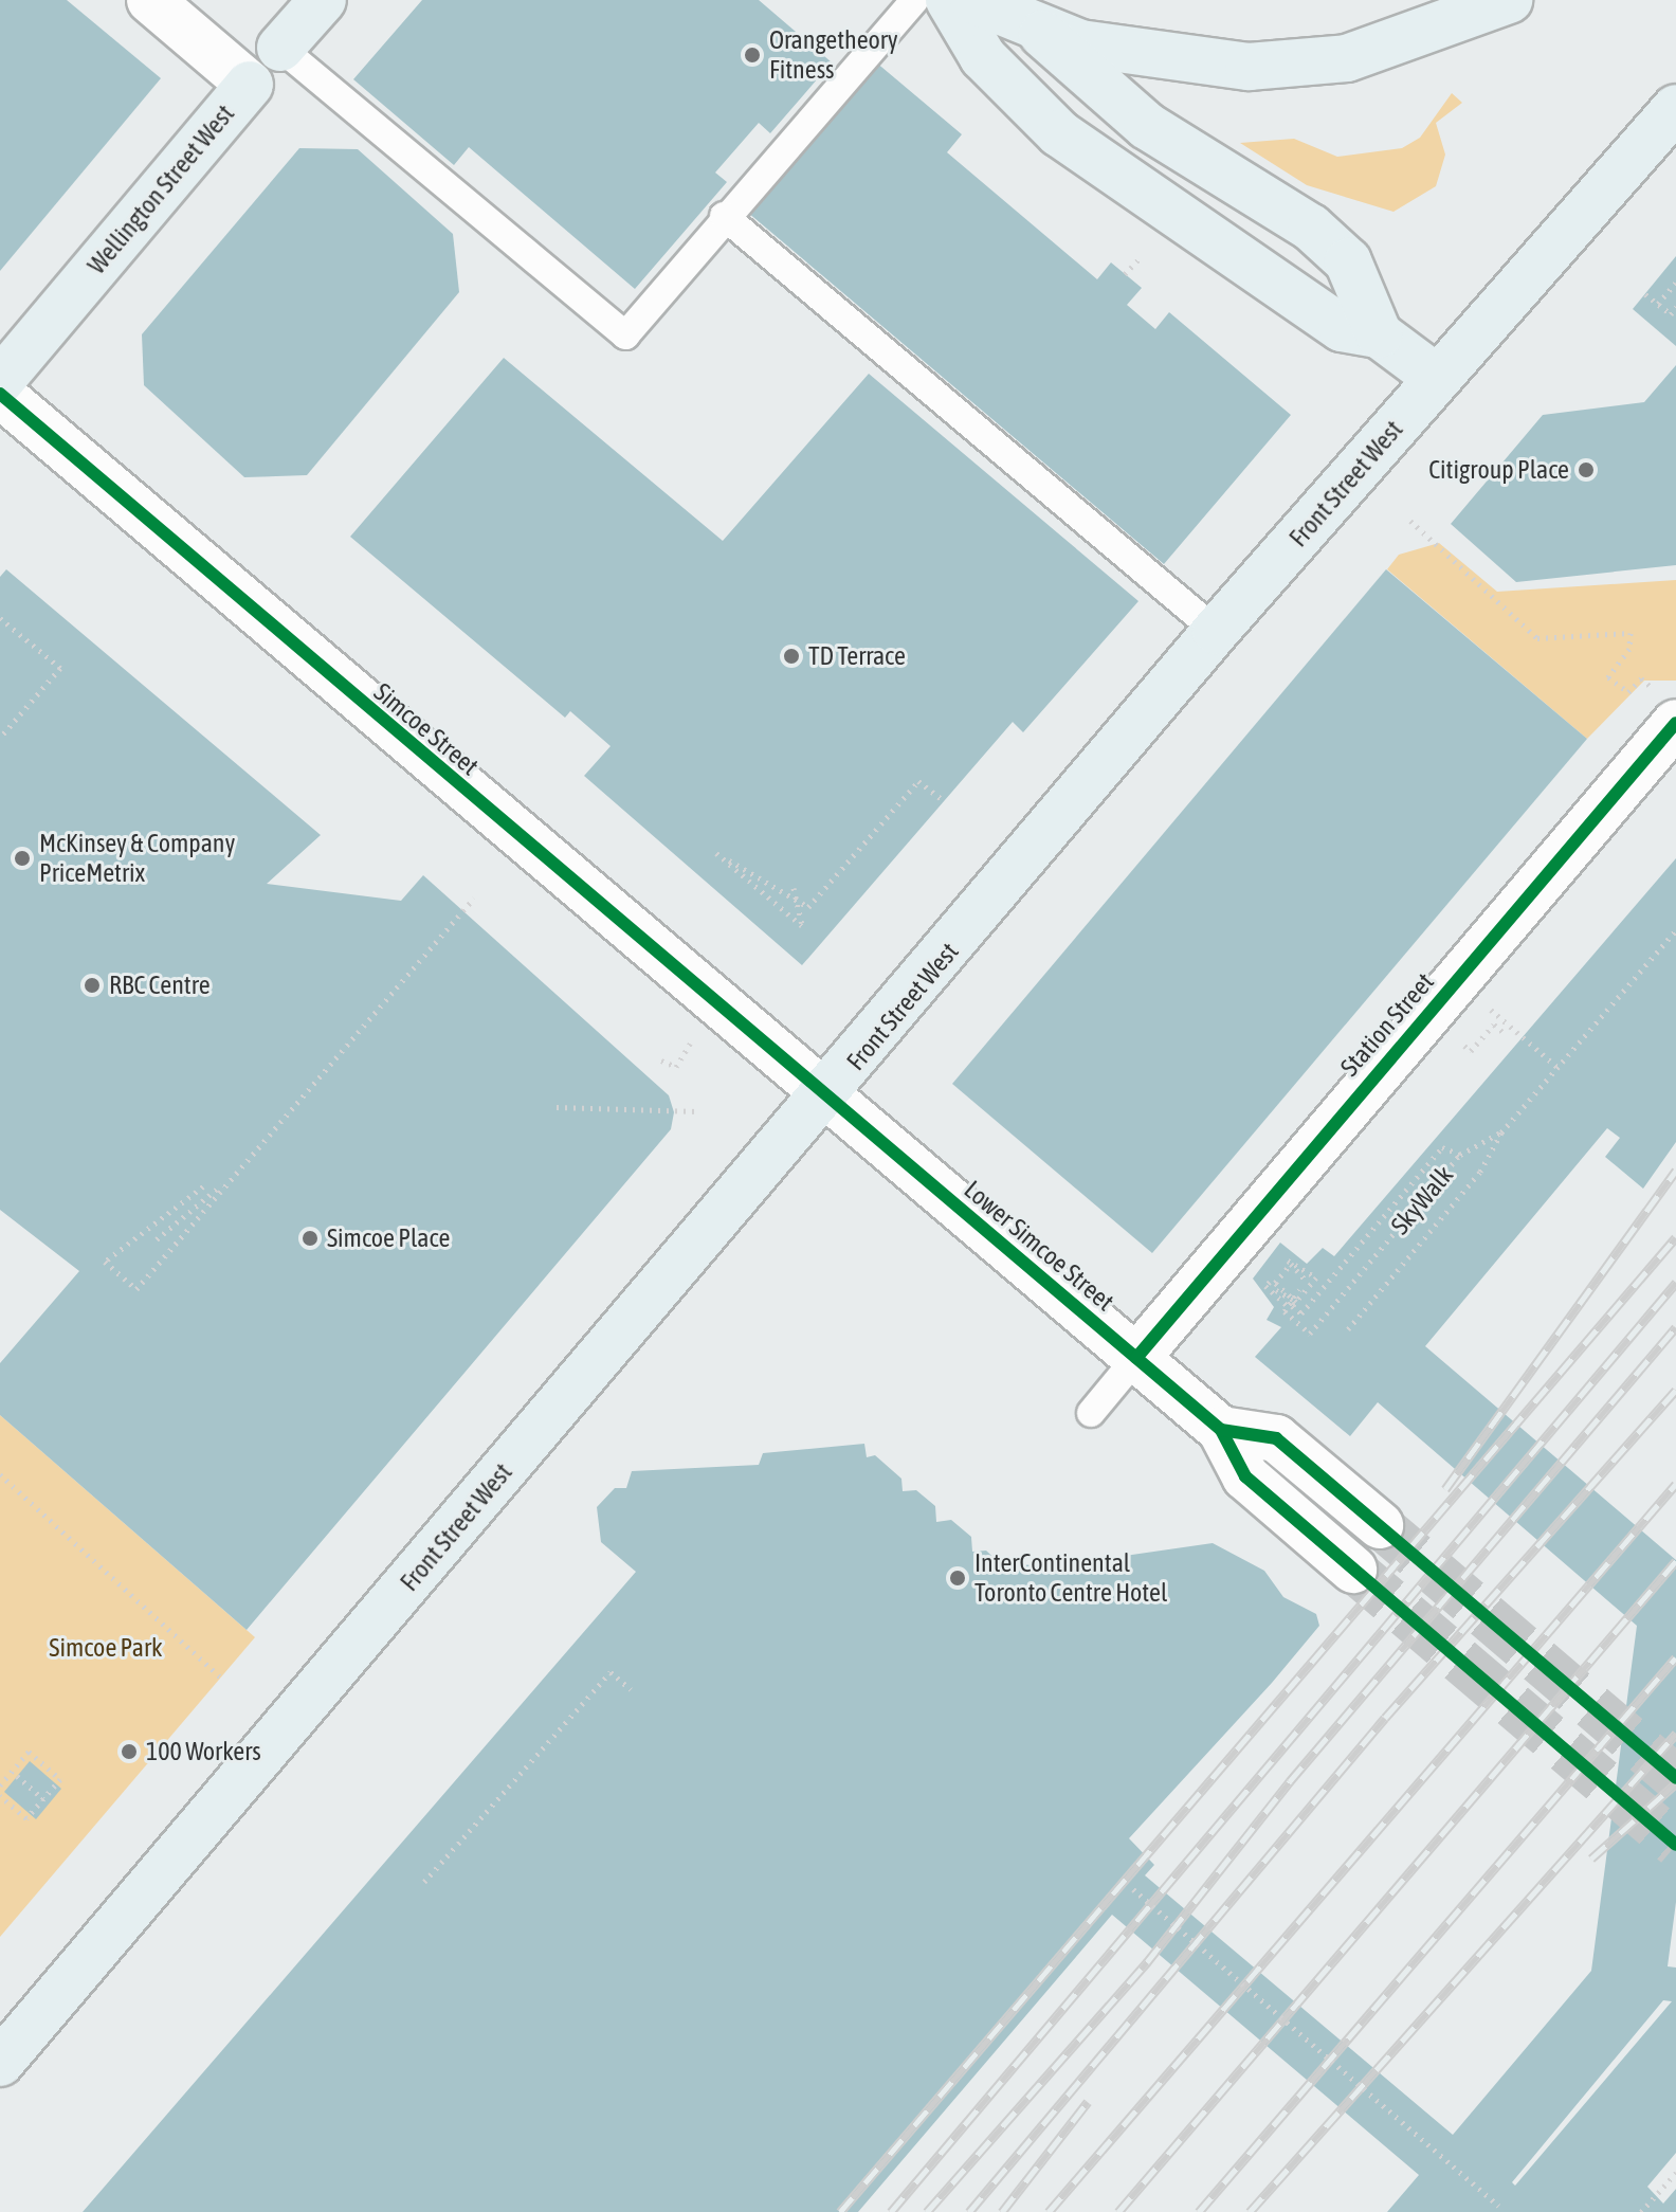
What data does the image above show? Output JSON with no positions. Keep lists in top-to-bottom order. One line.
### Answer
{"streets":{"main road":["Wellington Street West","Front Street West"],"street":["Simcoe Street","Station Street","Lower Simcoe Street"],"path":["SkyWalk"]},"crossings":[["Front Street West","Simcoe Street"],["Front Street West","Lower Simcoe Street"],["Simcoe Street","Lower Simcoe Street"],["Station Street","Lower Simcoe Street"]],"parks":["Simcoe Park"],"places":["Orangetheory Fitness","Citigroup Place","TD Terrace","McKinsey & Company PriceMetrix","RBC Centre","Simcoe Place","InterContinental Toronto Centre Hotel","100 Workers"]}
